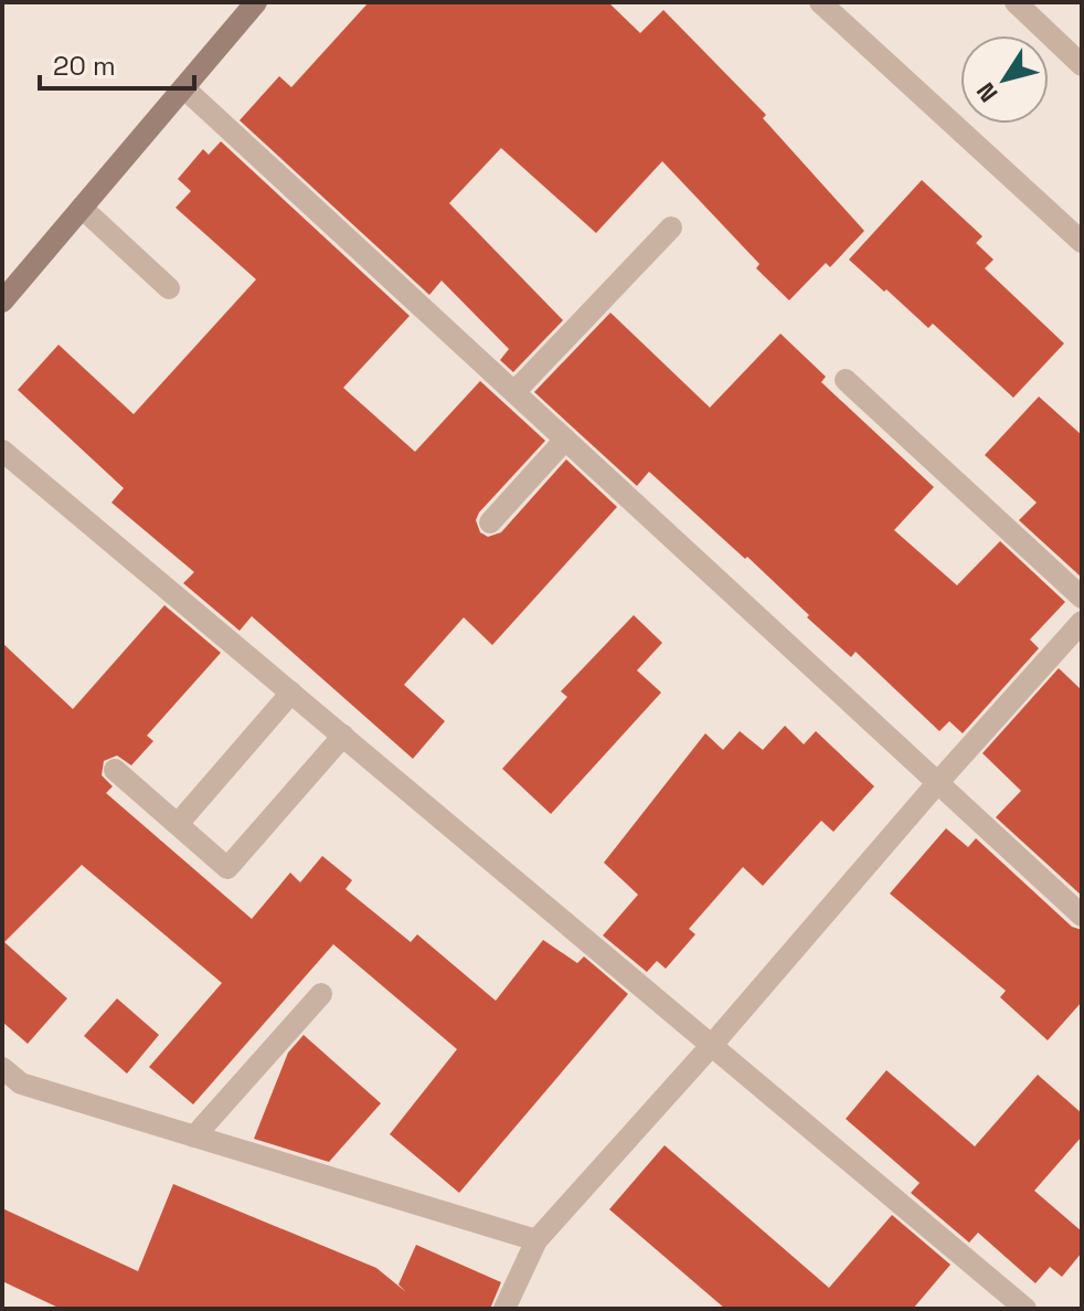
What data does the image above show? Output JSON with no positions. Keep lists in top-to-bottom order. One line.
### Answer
{"scale_bar":"20 m","north":"bottom left"}
